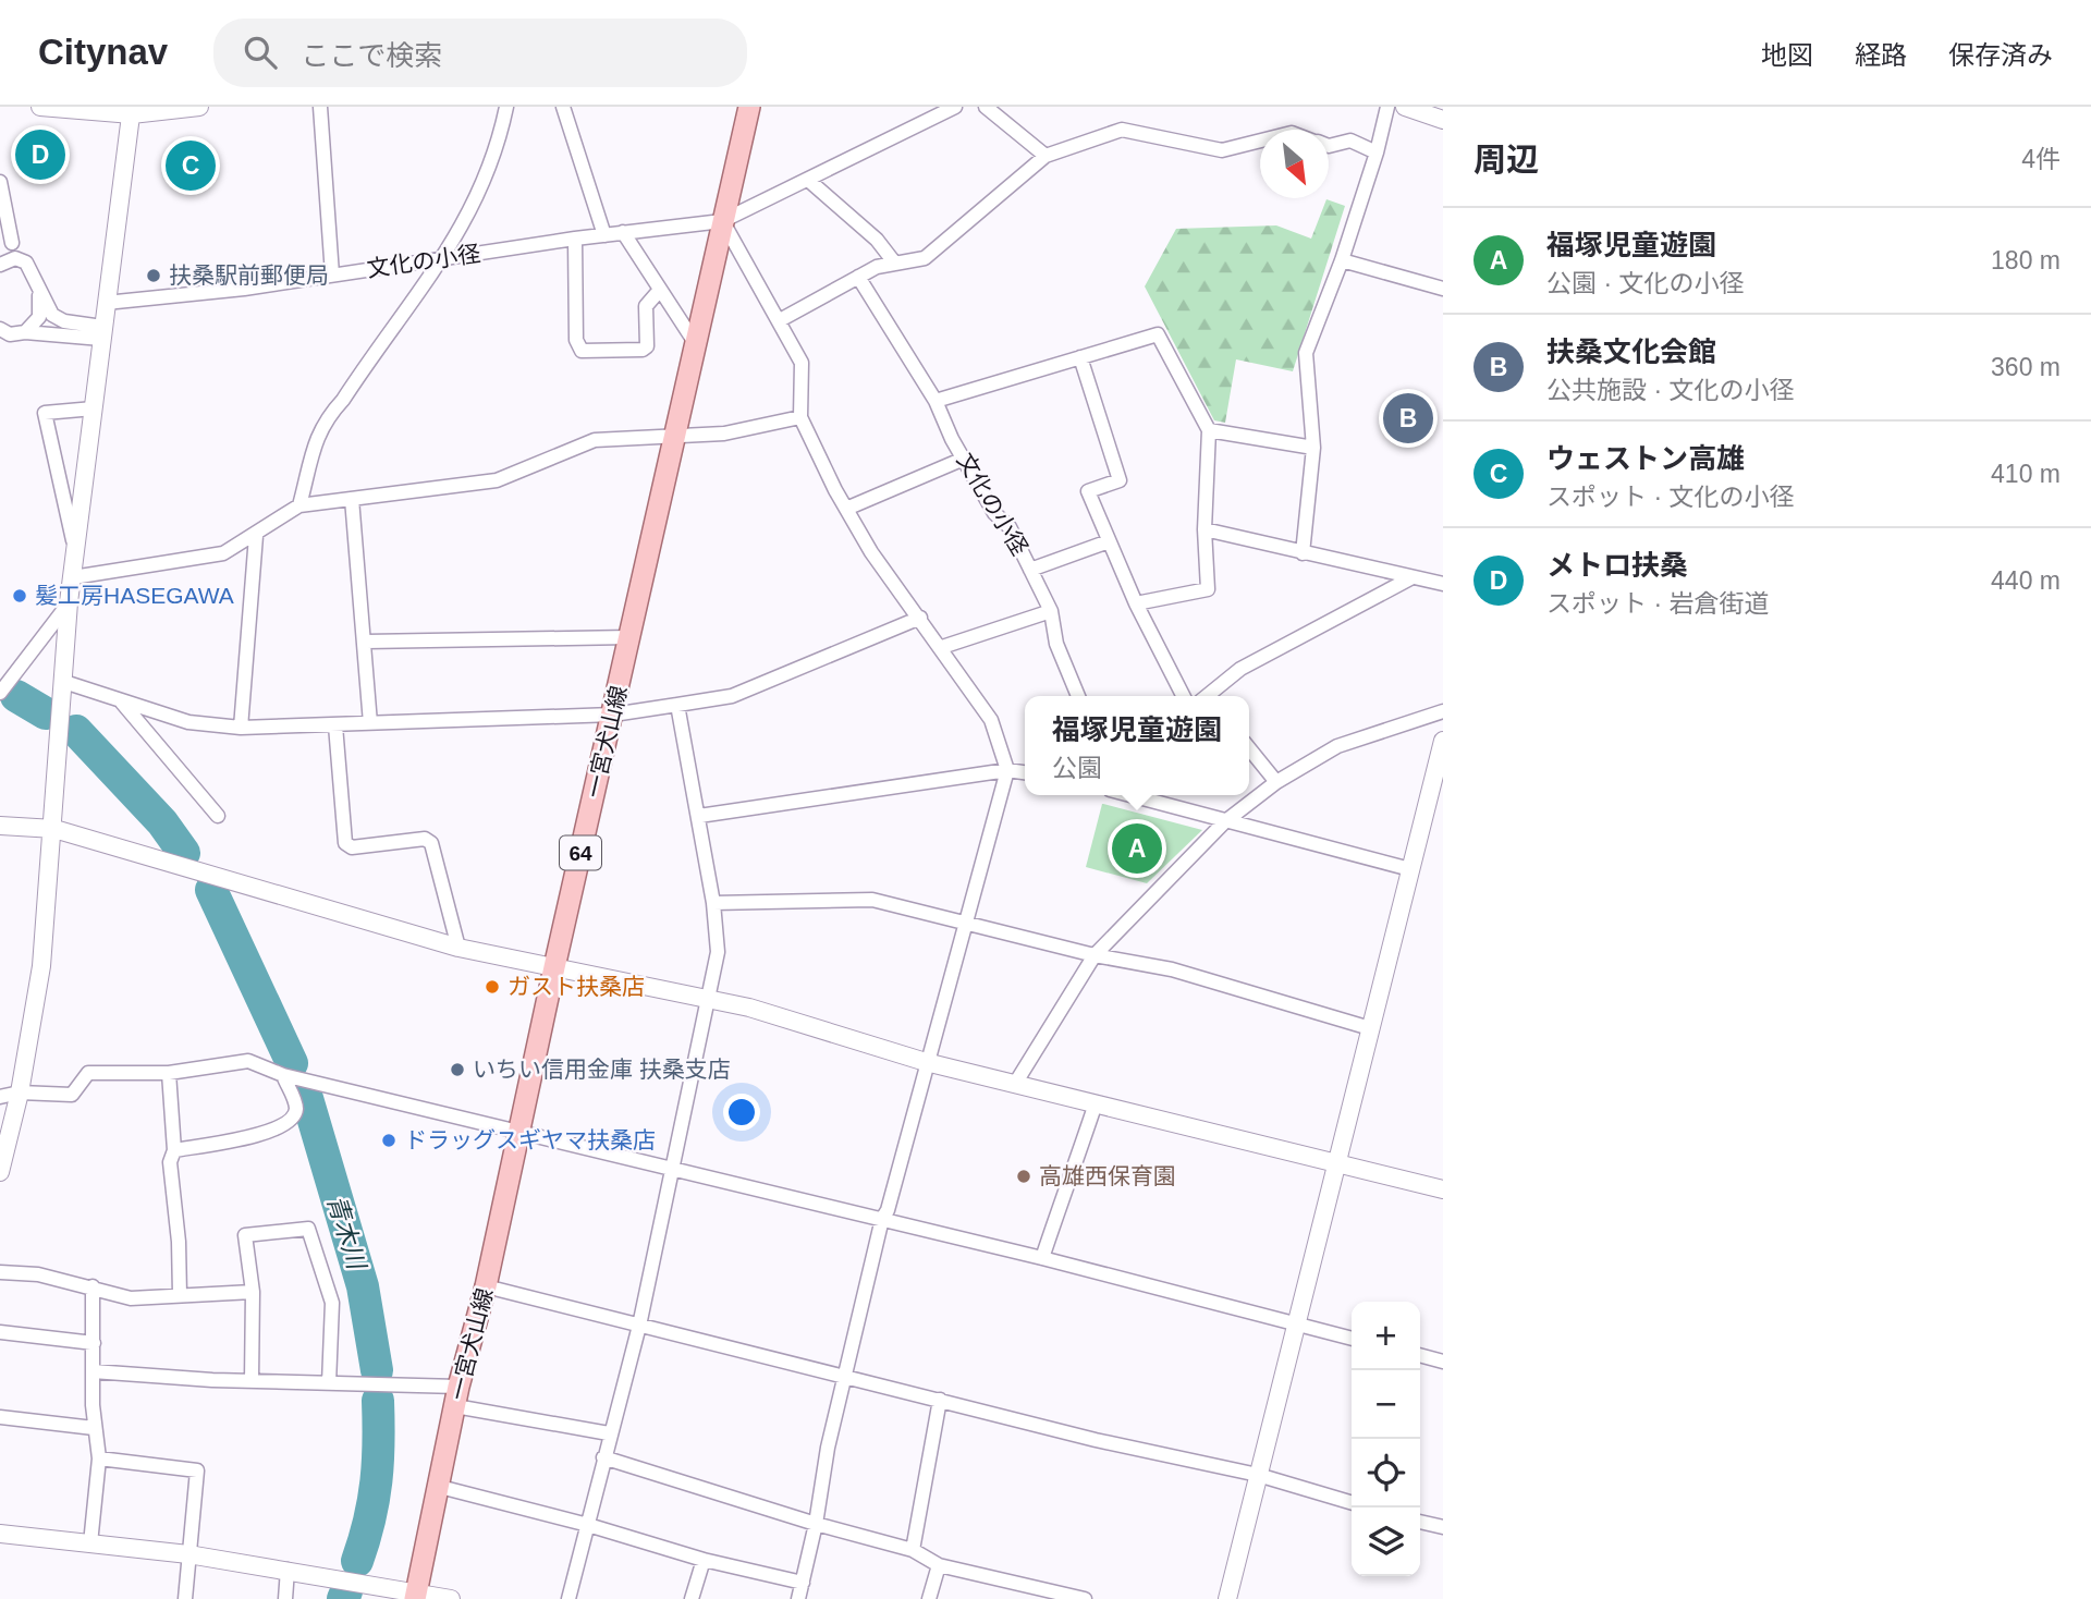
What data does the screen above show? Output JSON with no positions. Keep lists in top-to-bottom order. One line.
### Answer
{"streets":{"main road":["一宮犬山線","64"],"street":["文化の小径"]},"crossings":[["文化の小径","一宮犬山線"]],"water":["青木川"],"places":["扶桑駅前郵便局","髪工房HASEGAWA","ガスト扶桑店","いちい信用金庫 扶桑支店","ドラッグスギヤマ扶桑店","高雄西保育園"],"north":"bottom right","page":{"header":"Citynav","search":"ここで検索","nav":["地図","経路","保存済み"],"heading":["周辺","4件"],"pins":["D","C","B","A"],"list":[{"mark":"A","name":"福塚児童遊園","note":"公園 · 文化の小径","value":"180 m"},{"mark":"B","name":"扶桑文化会館","note":"公共施設 · 文化の小径","value":"360 m"},{"mark":"C","name":"ウェストン高雄","note":"スポット · 文化の小径","value":"410 m"},{"mark":"D","name":"メトロ扶桑","note":"スポット · 岩倉街道","value":"440 m"}],"popup":["福塚児童遊園","公園"],"map_buttons":["+","−"]}}
